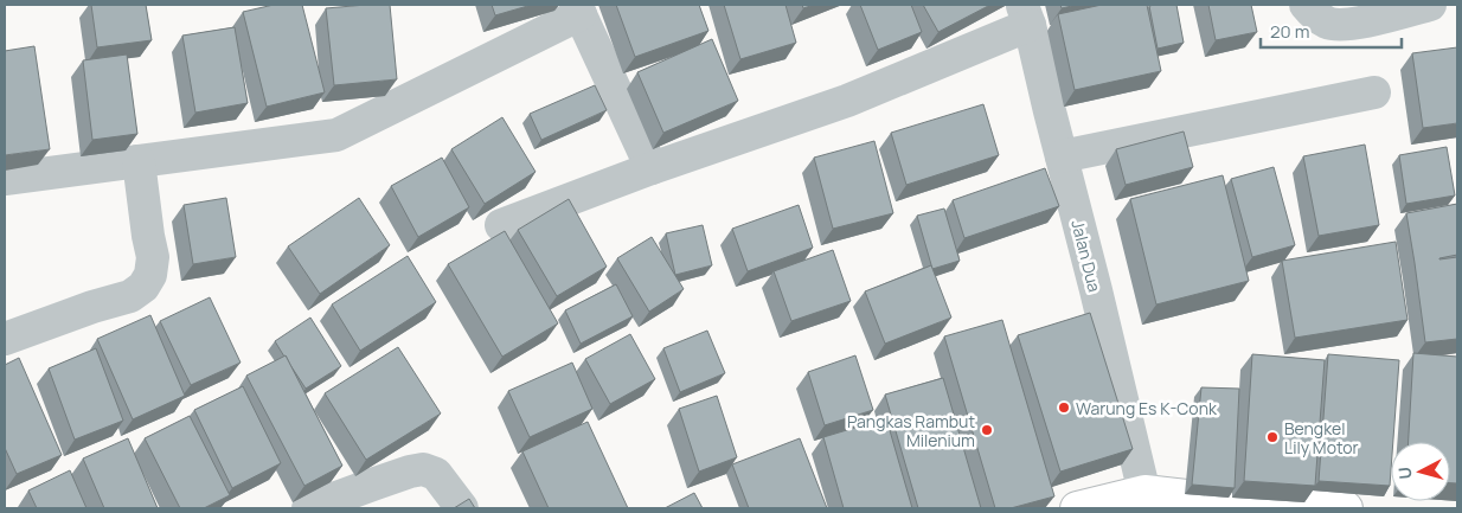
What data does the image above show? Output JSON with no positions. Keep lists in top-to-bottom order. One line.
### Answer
{"streets":{"street":["Jalan Dua"]},"places":["Warung Es K-Conk","Pangkas Rambut Milenium","Bengkel Lily Motor"],"scale_bar":"20 m","north":"left"}
